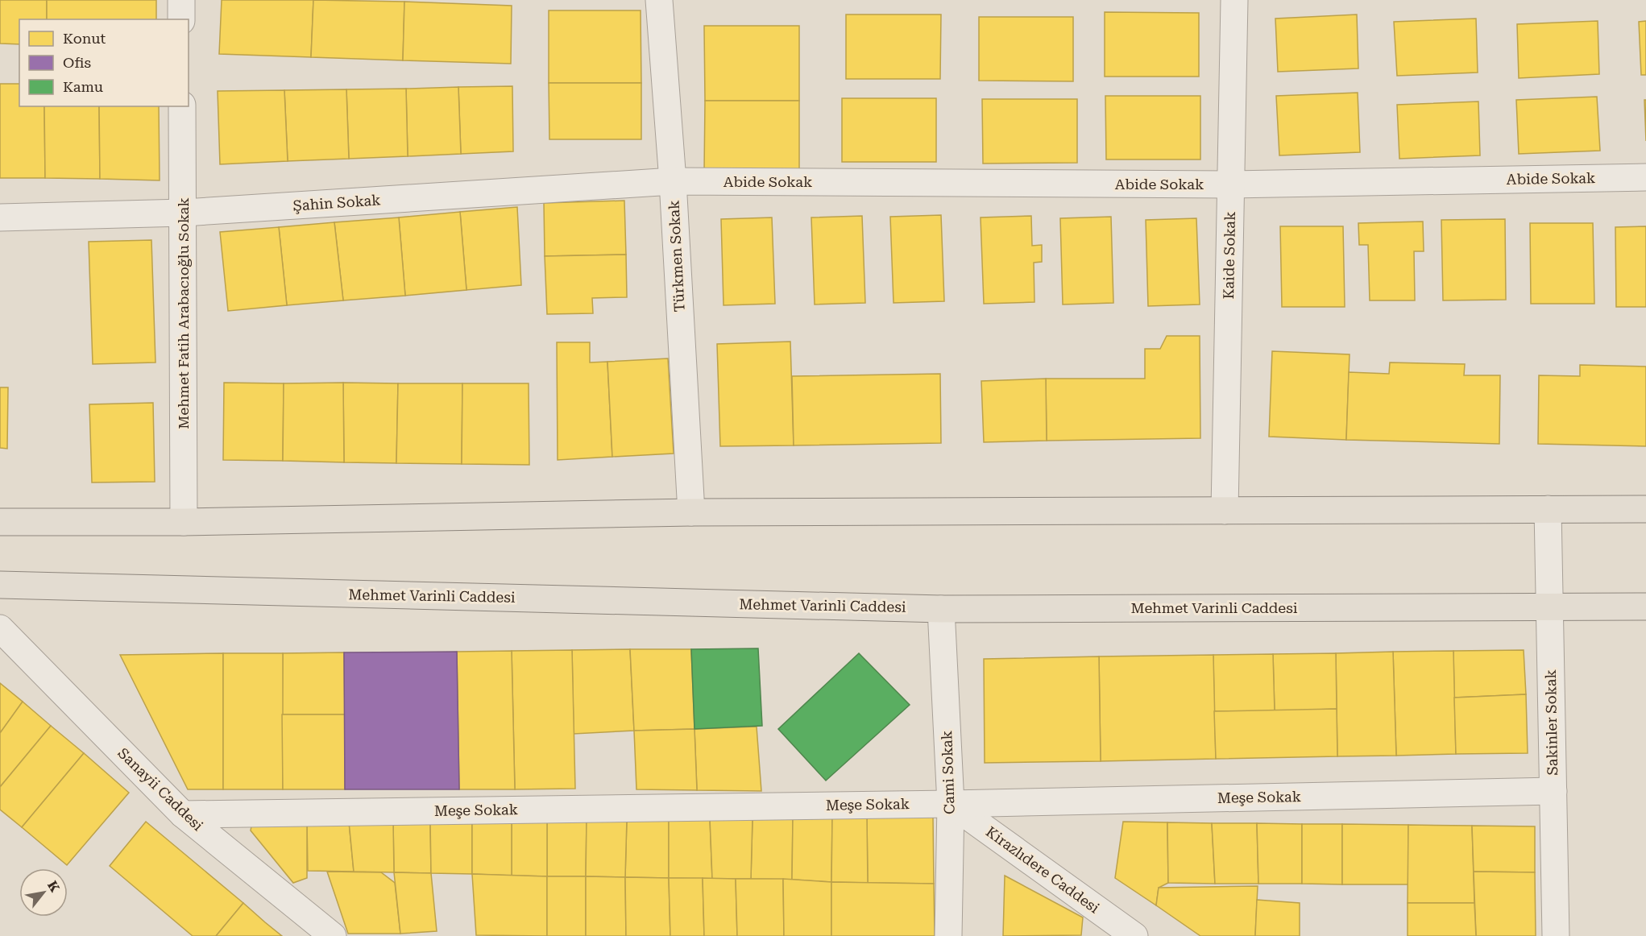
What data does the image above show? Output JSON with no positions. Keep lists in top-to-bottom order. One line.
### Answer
{"streets":{"main road":["Mehmet Varinli Caddesi"],"street":["Abide Sokak","Şahin Sokak","Kaide Sokak","Türkmen Sokak","Mehmet Fatih Arabacıoğlu Sokak","Sakinler Sokak","Cami Sokak","Sanayii Caddesi","Meşe Sokak","Kirazlıdere Caddesi"]},"crossings":[["Abide Sokak","Şahin Sokak"],["Abide Sokak","Kaide Sokak"],["Abide Sokak","Türkmen Sokak"],["Şahin Sokak","Türkmen Sokak"],["Şahin Sokak","Mehmet Fatih Arabacıoğlu Sokak"],["Mehmet Varinli Caddesi","Sakinler Sokak"],["Mehmet Varinli Caddesi","Cami Sokak"],["Sakinler Sokak","Meşe Sokak"],["Cami Sokak","Meşe Sokak"],["Cami Sokak","Kirazlıdere Caddesi"],["Sanayii Caddesi","Meşe Sokak"],["Meşe Sokak","Kirazlıdere Caddesi"]],"legend":["Konut","Ofis","Kamu"],"north":"top right"}
